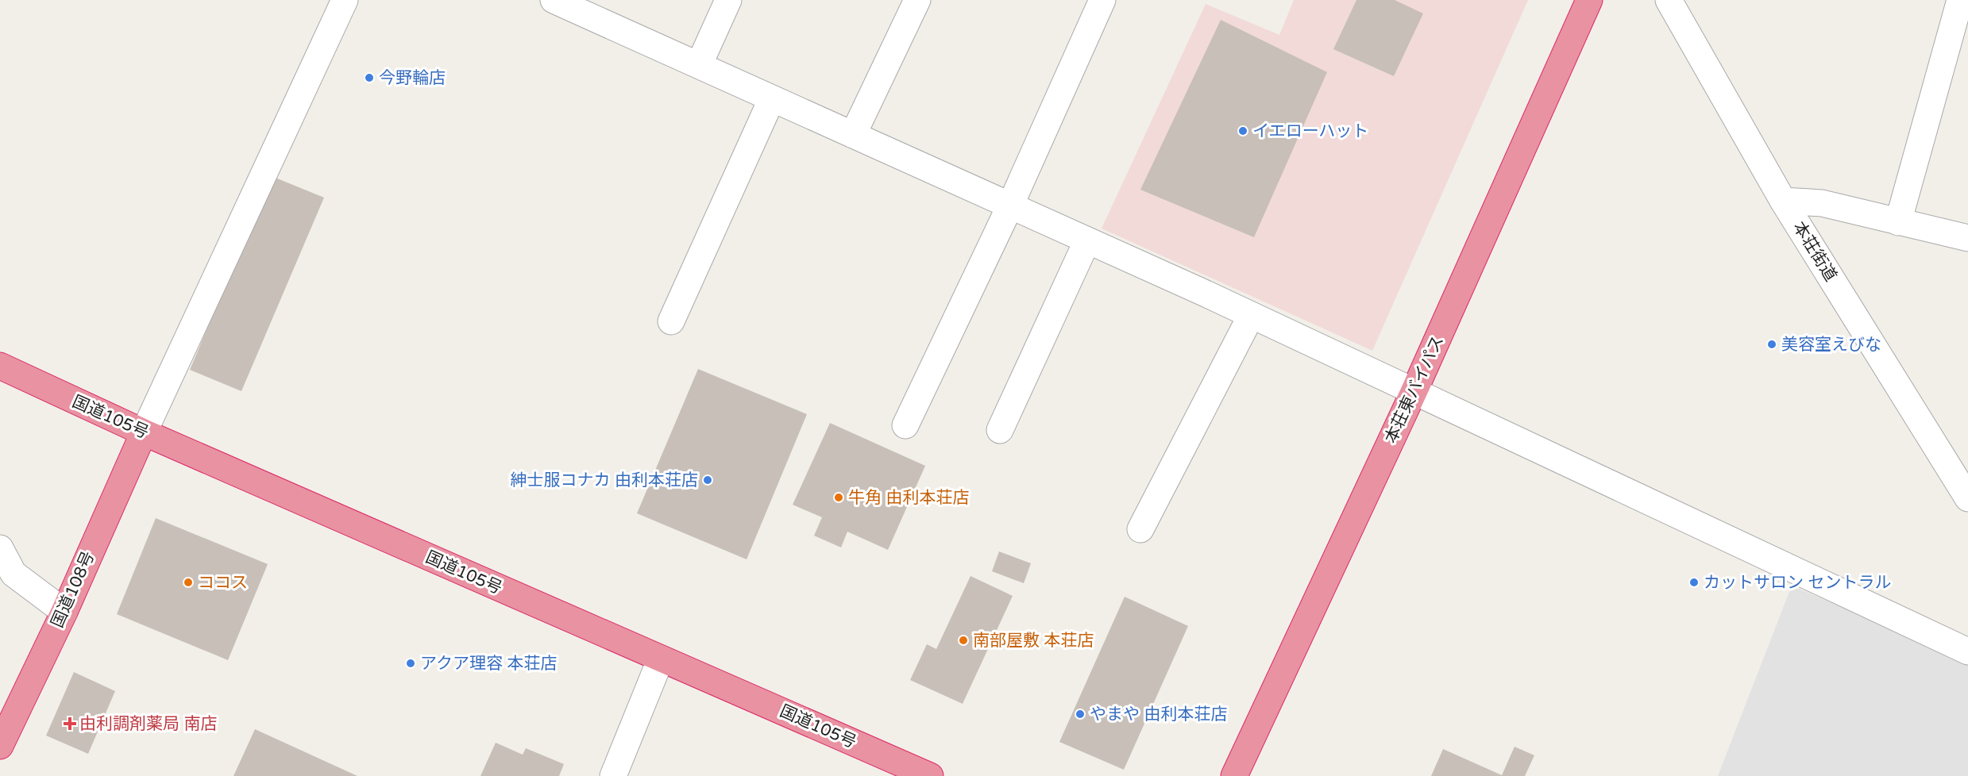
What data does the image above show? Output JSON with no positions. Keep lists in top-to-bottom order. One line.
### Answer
{"streets":{"highway":["本荘東バイパス","国道105号","国道108号"],"street":["本荘街道"]},"crossings":[["国道105号","国道108号"]],"places":{"other":["今野輪店","イエローハット","美容室えびな","紳士服コナカ 由利本荘店","牛角 由利本荘店","ココス","カットサロン セントラル","南部屋敷 本荘店","アクア理容 本荘店","やまや 由利本荘店"],"health":["由利調剤薬局 南店"]}}
